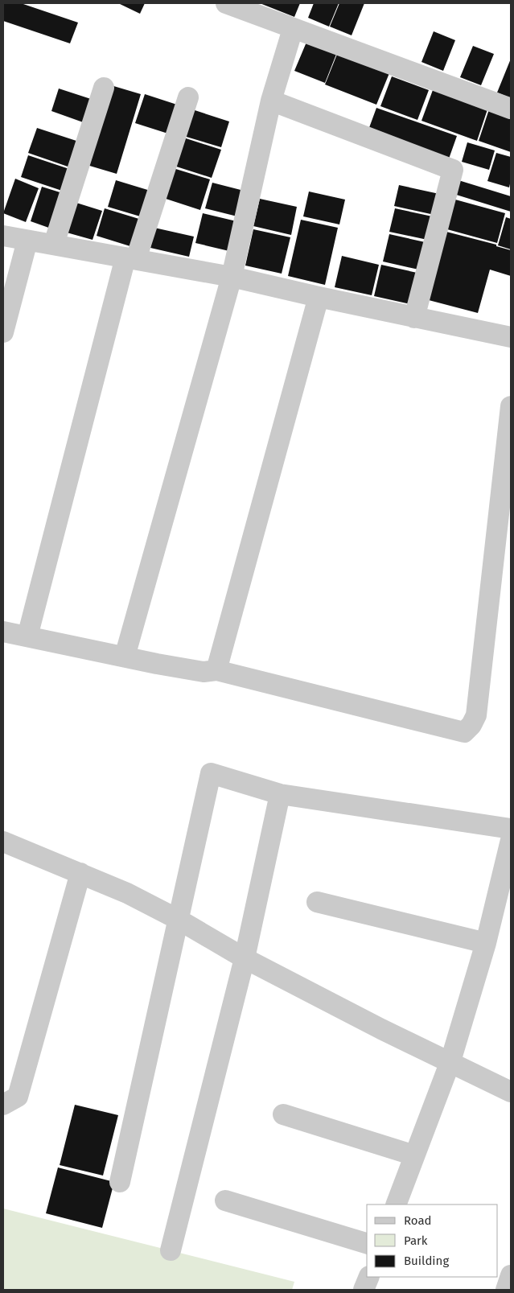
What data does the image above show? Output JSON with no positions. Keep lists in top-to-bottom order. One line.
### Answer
{"legend":["Road","Park","Building"]}
